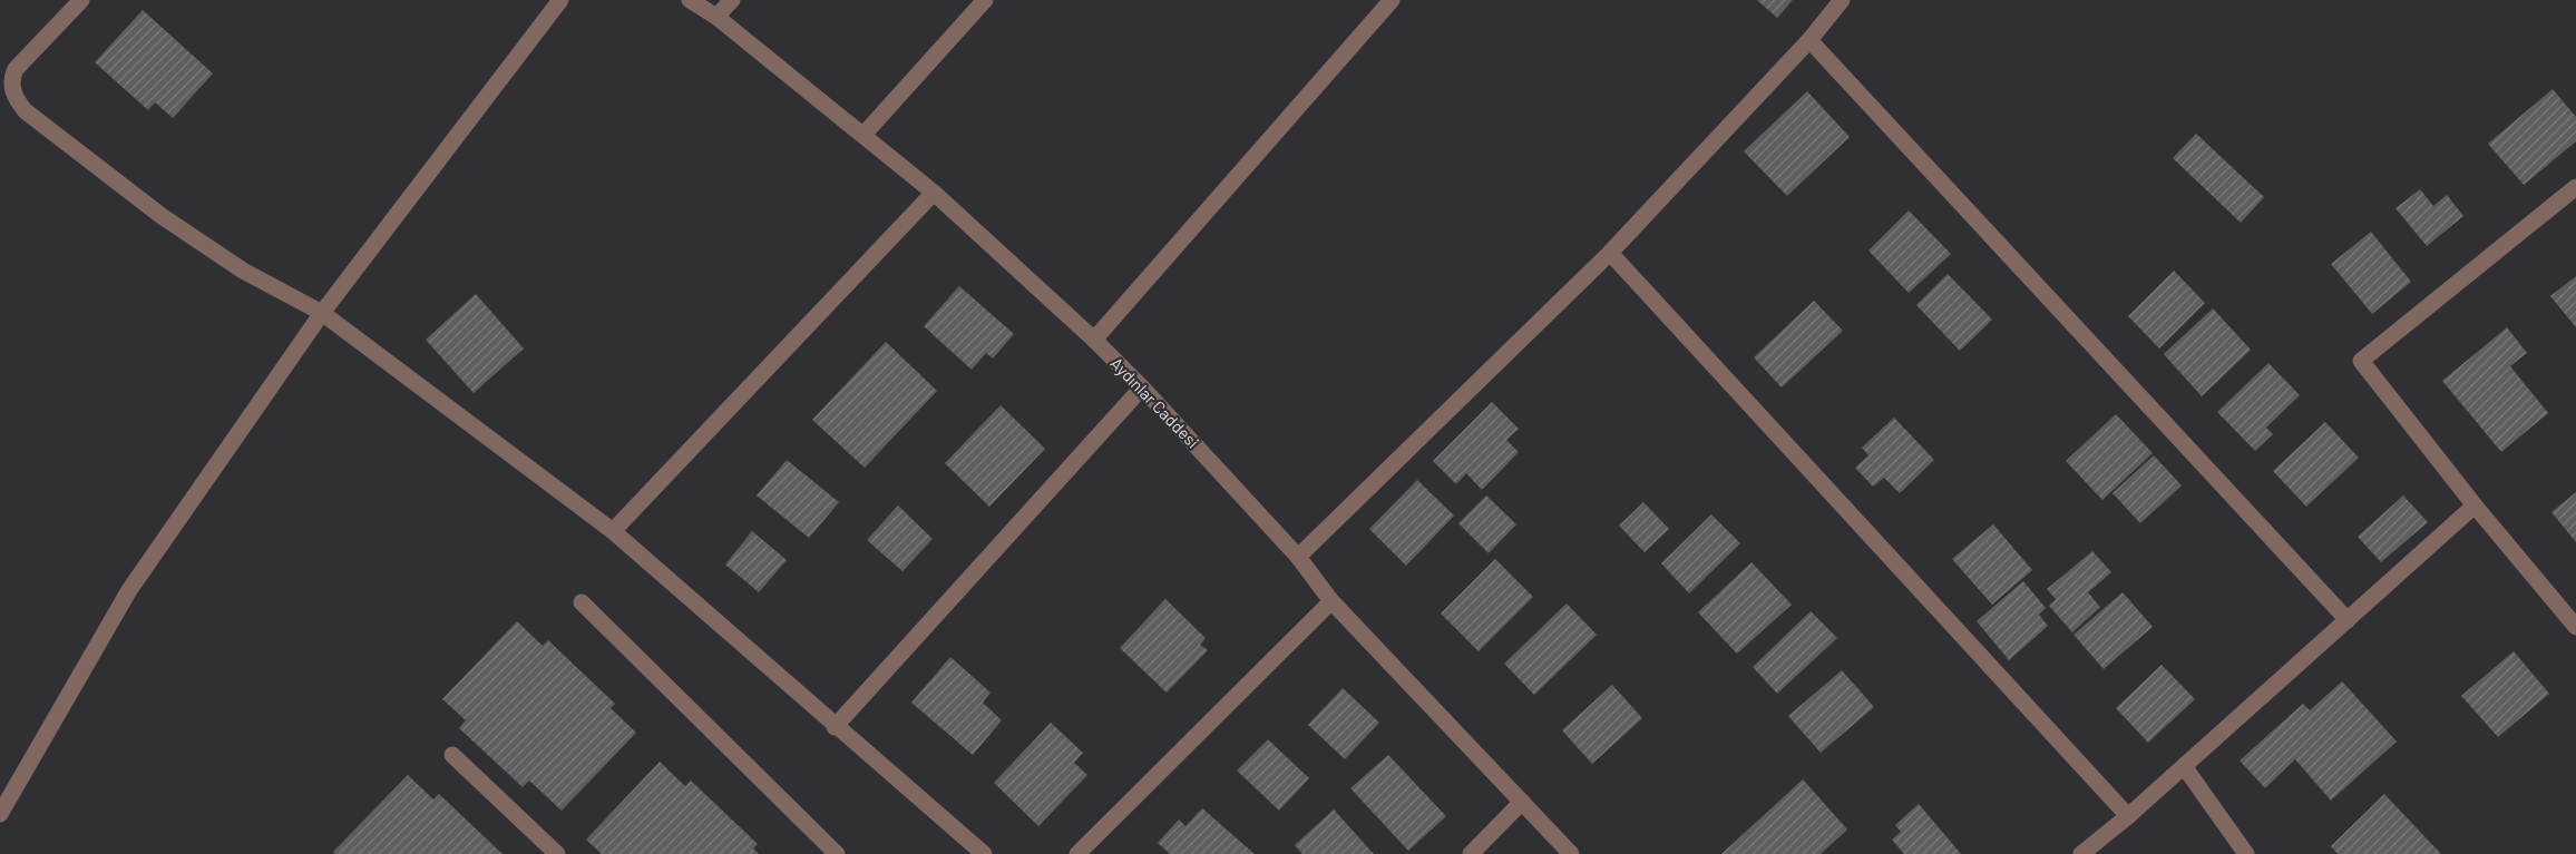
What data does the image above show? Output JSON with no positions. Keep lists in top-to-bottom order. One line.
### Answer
{"streets":{"street":["Aydınlar Caddesi"]}}
